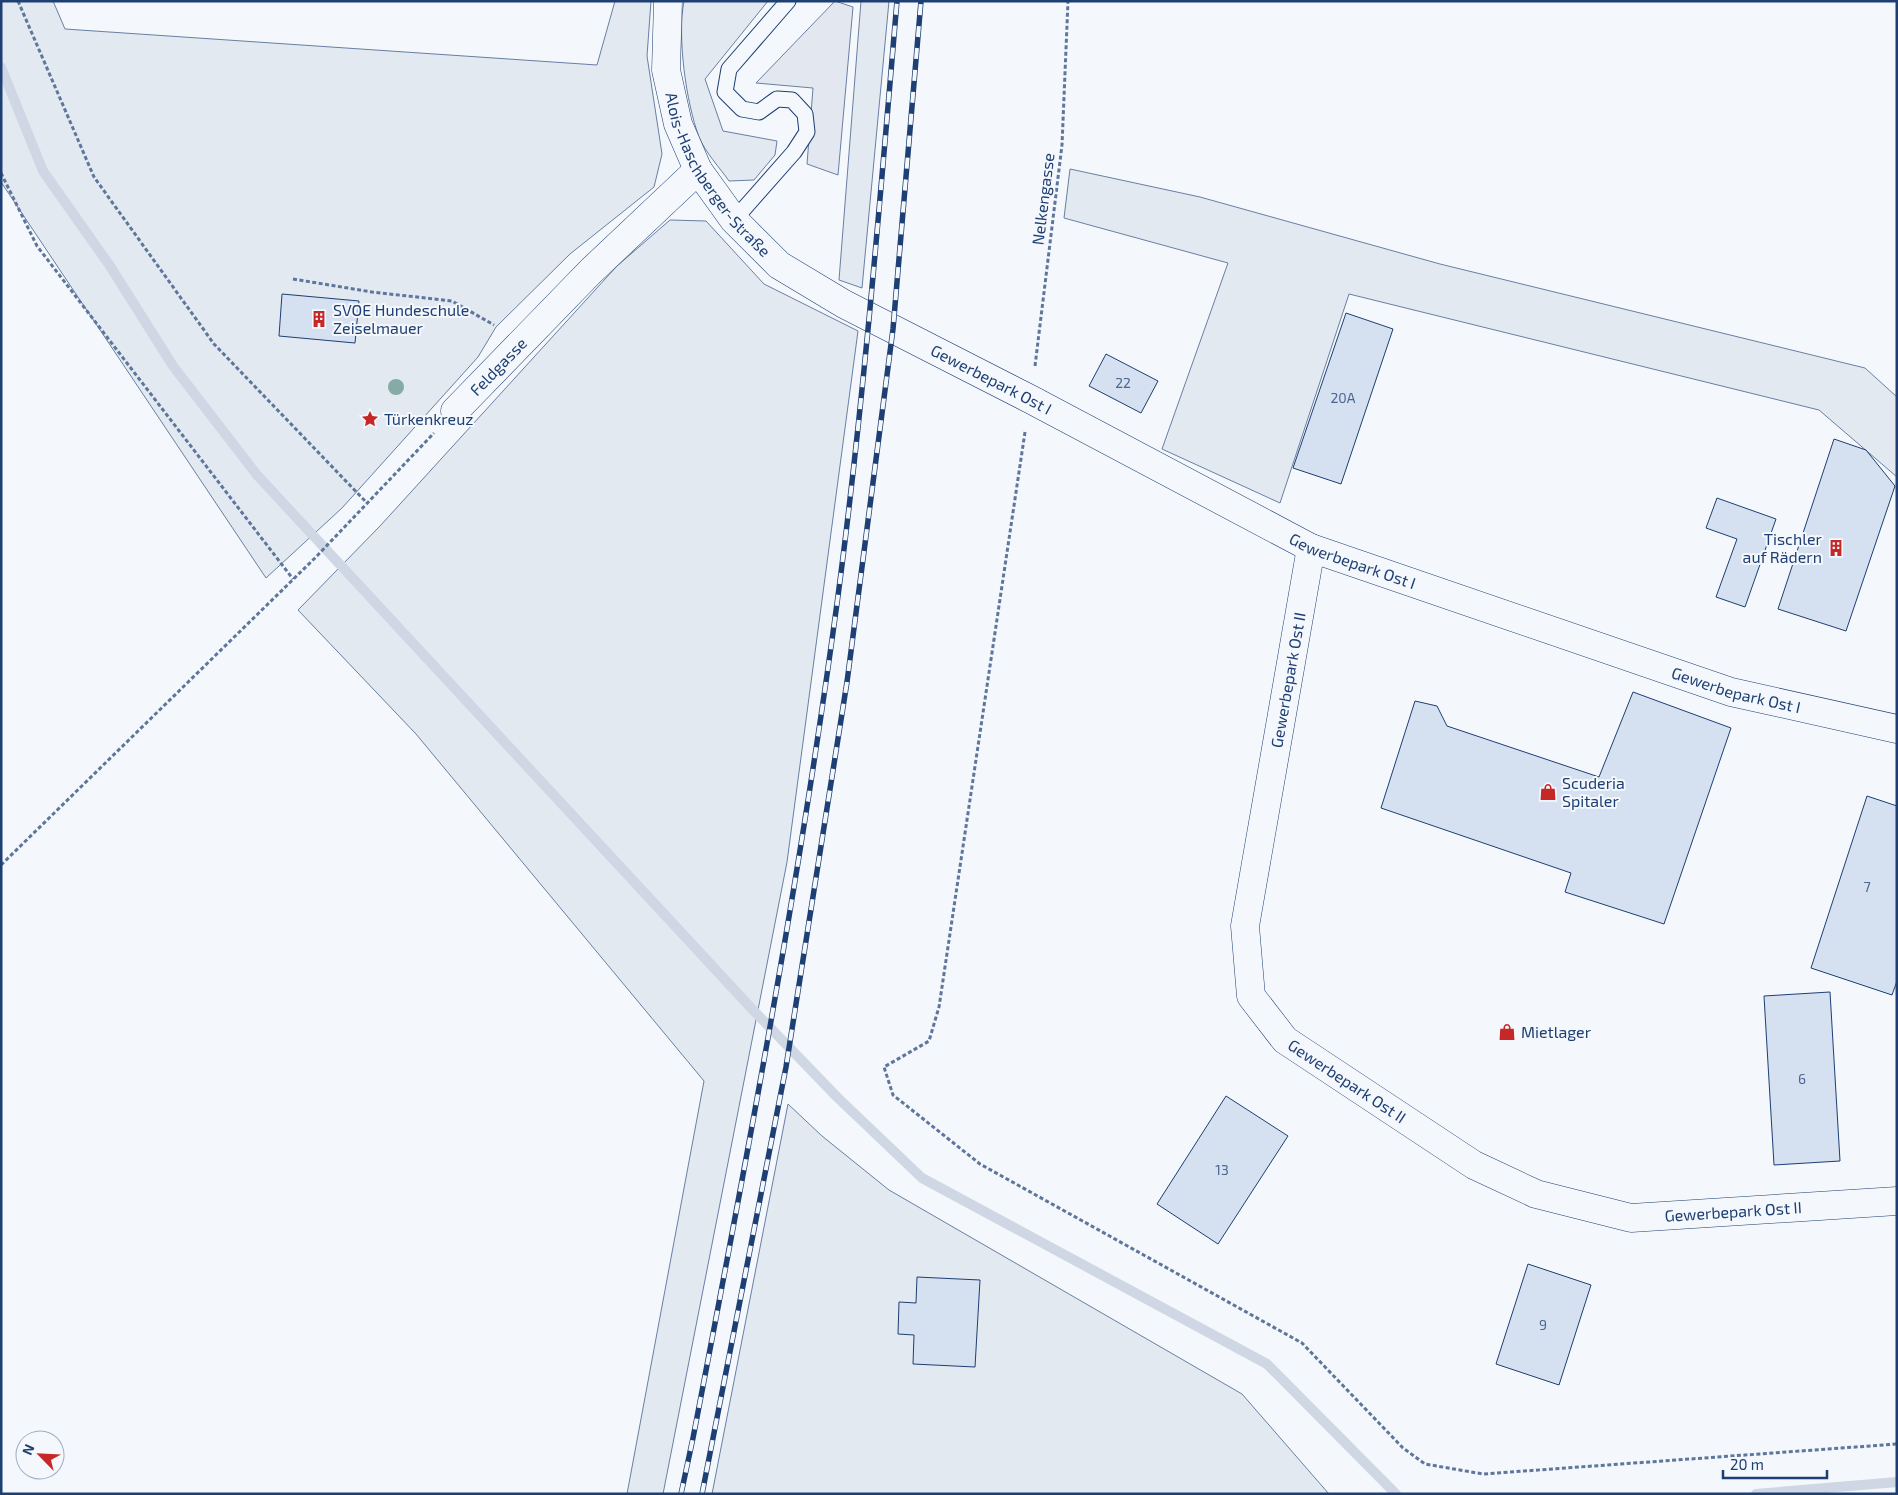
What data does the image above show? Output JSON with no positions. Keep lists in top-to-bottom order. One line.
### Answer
{"streets":{"street":["Alois-Haschberger-Straße","Feldgasse","Gewerbepark Ost I","Gewerbepark Ost II"],"path":["Nelkengasse"]},"crossings":[["Alois-Haschberger-Straße","Feldgasse"],["Alois-Haschberger-Straße","Gewerbepark Ost I"],["Nelkengasse","Gewerbepark Ost I"],["Gewerbepark Ost I","Gewerbepark Ost II"]],"places":{"building":["SVOE Hundeschule Zeiselmauer","Tischler auf Rädern"],"place":["Türkenkreuz"],"shop":["Scuderia Spitaler","Mietlager"]},"house_numbers":["22","20A","7","6","13","9"],"scale_bar":"20 m","north":"top left"}
